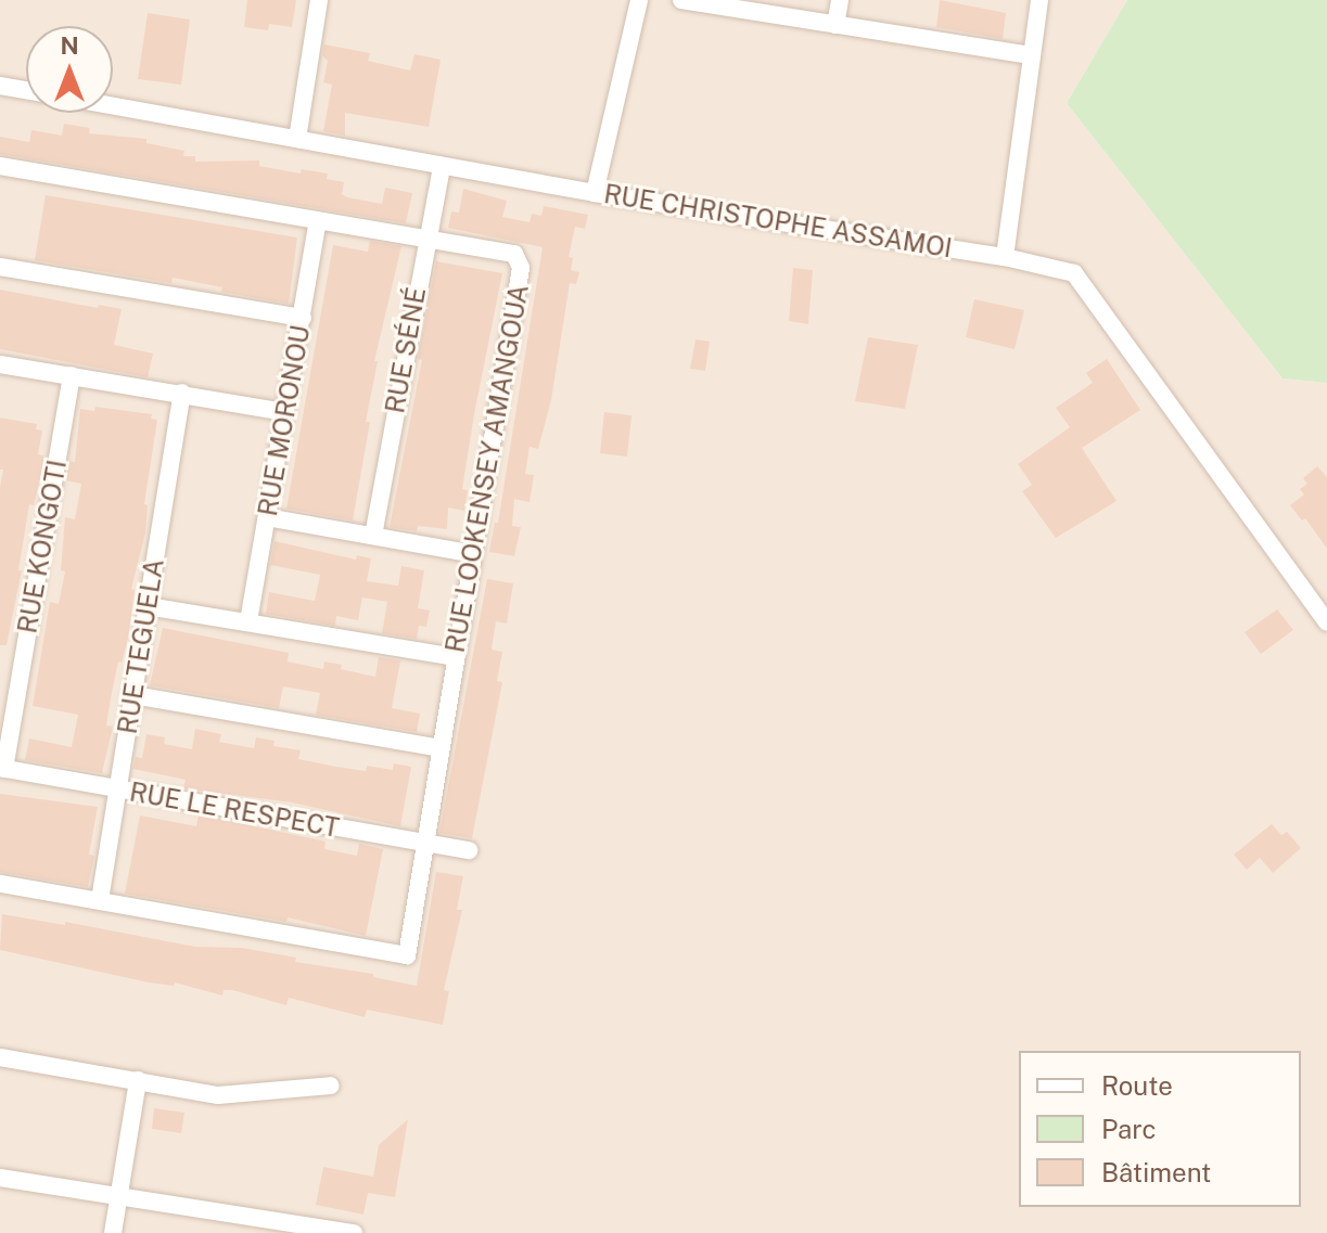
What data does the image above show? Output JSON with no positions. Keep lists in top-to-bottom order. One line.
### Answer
{"streets":{"street":["RUE CHRISTOPHE ASSAMOI","RUE SÉNÉ","RUE MORONOU","RUE LOOKENSEY AMANGOUA","RUE KONGOTI","RUE TEGUELA","RUE LE RESPECT"]},"crossings":[["RUE CHRISTOPHE ASSAMOI","RUE SÉNÉ"],["RUE SÉNÉ","RUE LOOKENSEY AMANGOUA"],["RUE MORONOU","RUE LOOKENSEY AMANGOUA"],["RUE LOOKENSEY AMANGOUA","RUE TEGUELA"],["RUE LOOKENSEY AMANGOUA","RUE LE RESPECT"],["RUE KONGOTI","RUE LE RESPECT"],["RUE TEGUELA","RUE LE RESPECT"]],"legend":["Route","Parc","Bâtiment"],"north":"top"}
